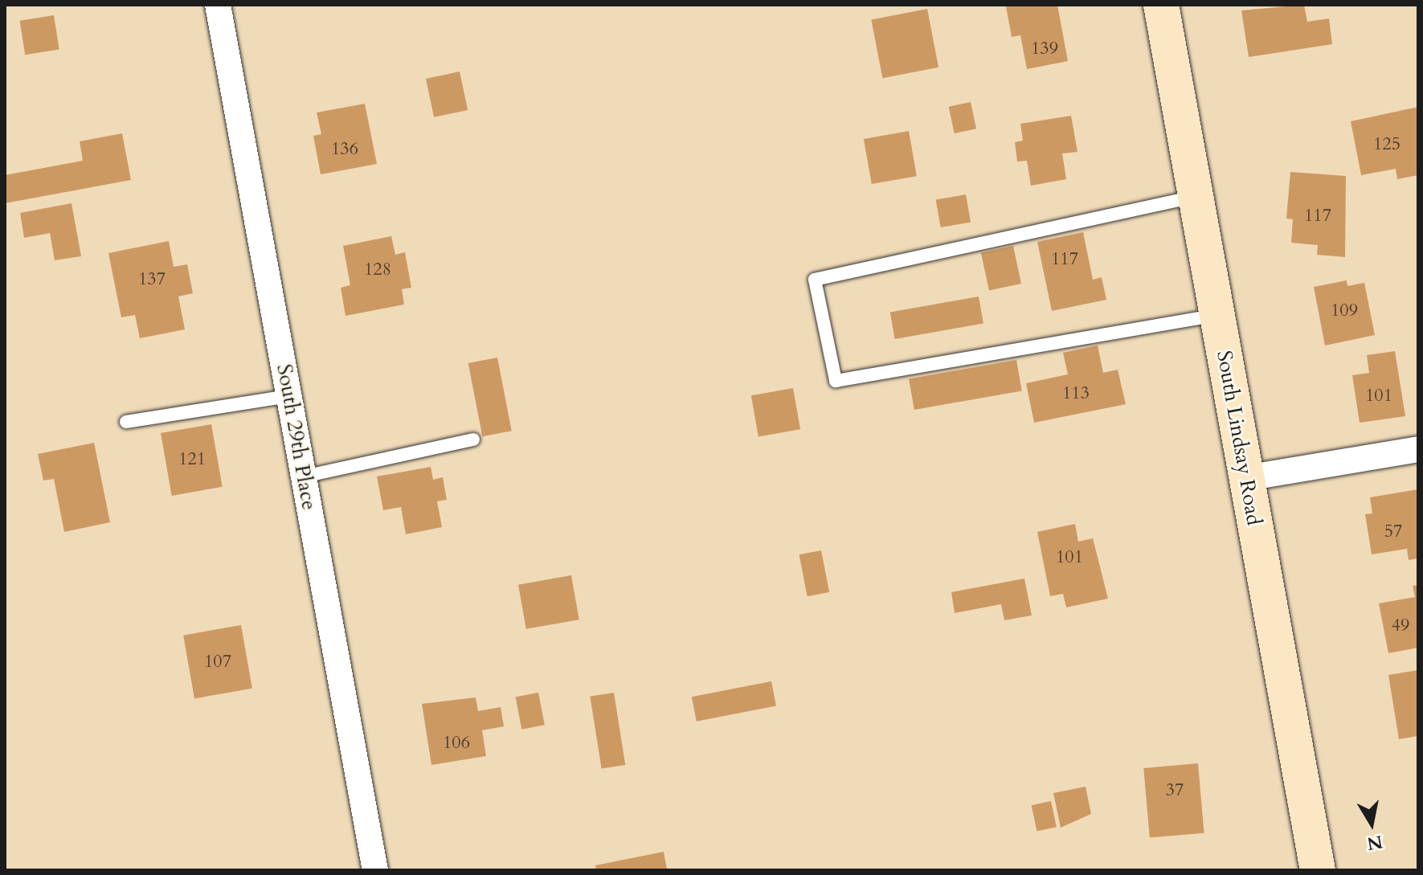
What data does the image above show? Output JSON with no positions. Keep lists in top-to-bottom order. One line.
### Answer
{"streets":{"main road":["South Lindsay Road"],"street":["South 29th Place"]},"house_numbers":["139","125","136","117","117","128","137","109","113","101","121","57","101","49","107","106","37"],"north":"bottom"}
